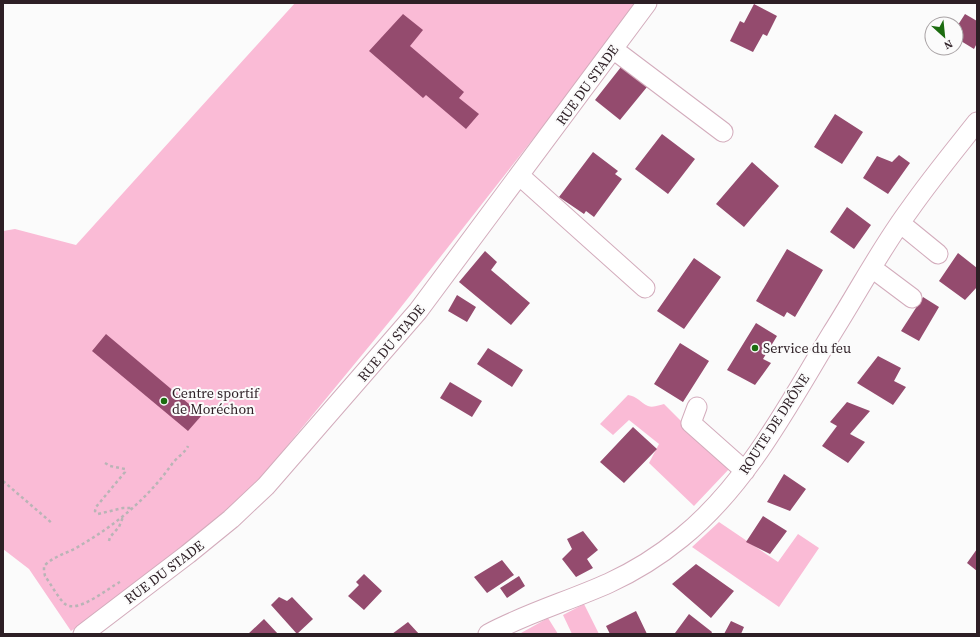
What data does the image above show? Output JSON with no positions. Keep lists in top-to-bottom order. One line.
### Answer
{"streets":{"street":["RUE DU STADE","ROUTE DE DRÔNE"]},"places":["Service du feu","Centre sportif de Moréchon"],"north":"bottom right"}
